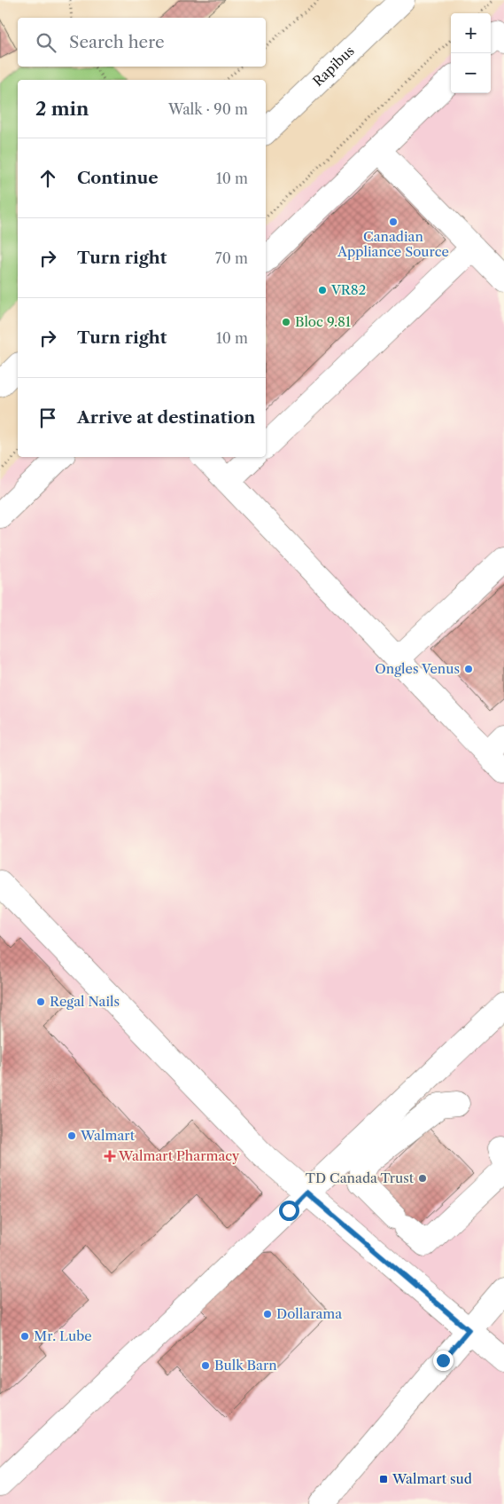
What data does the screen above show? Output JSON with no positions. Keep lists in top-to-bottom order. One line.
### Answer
{"streets":{"street":["Rapibus"]},"places":{"other":["Canadian Appliance Source","VR82","Bloc 9.81","Ongles Venus","Regal Nails","Walmart","TD Canada Trust","Dollarama","Mr. Lube","Bulk Barn"],"health":["Walmart Pharmacy"],"transit":["Walmart sud"]},"page":{"map_buttons":["+","−"],"search":"Search here","heading":["2 min","Walk · 90 m"],"list":[["Continue","10 m"],["Turn right","70 m"],["Turn right","10 m"],"Arrive at destination"]}}
